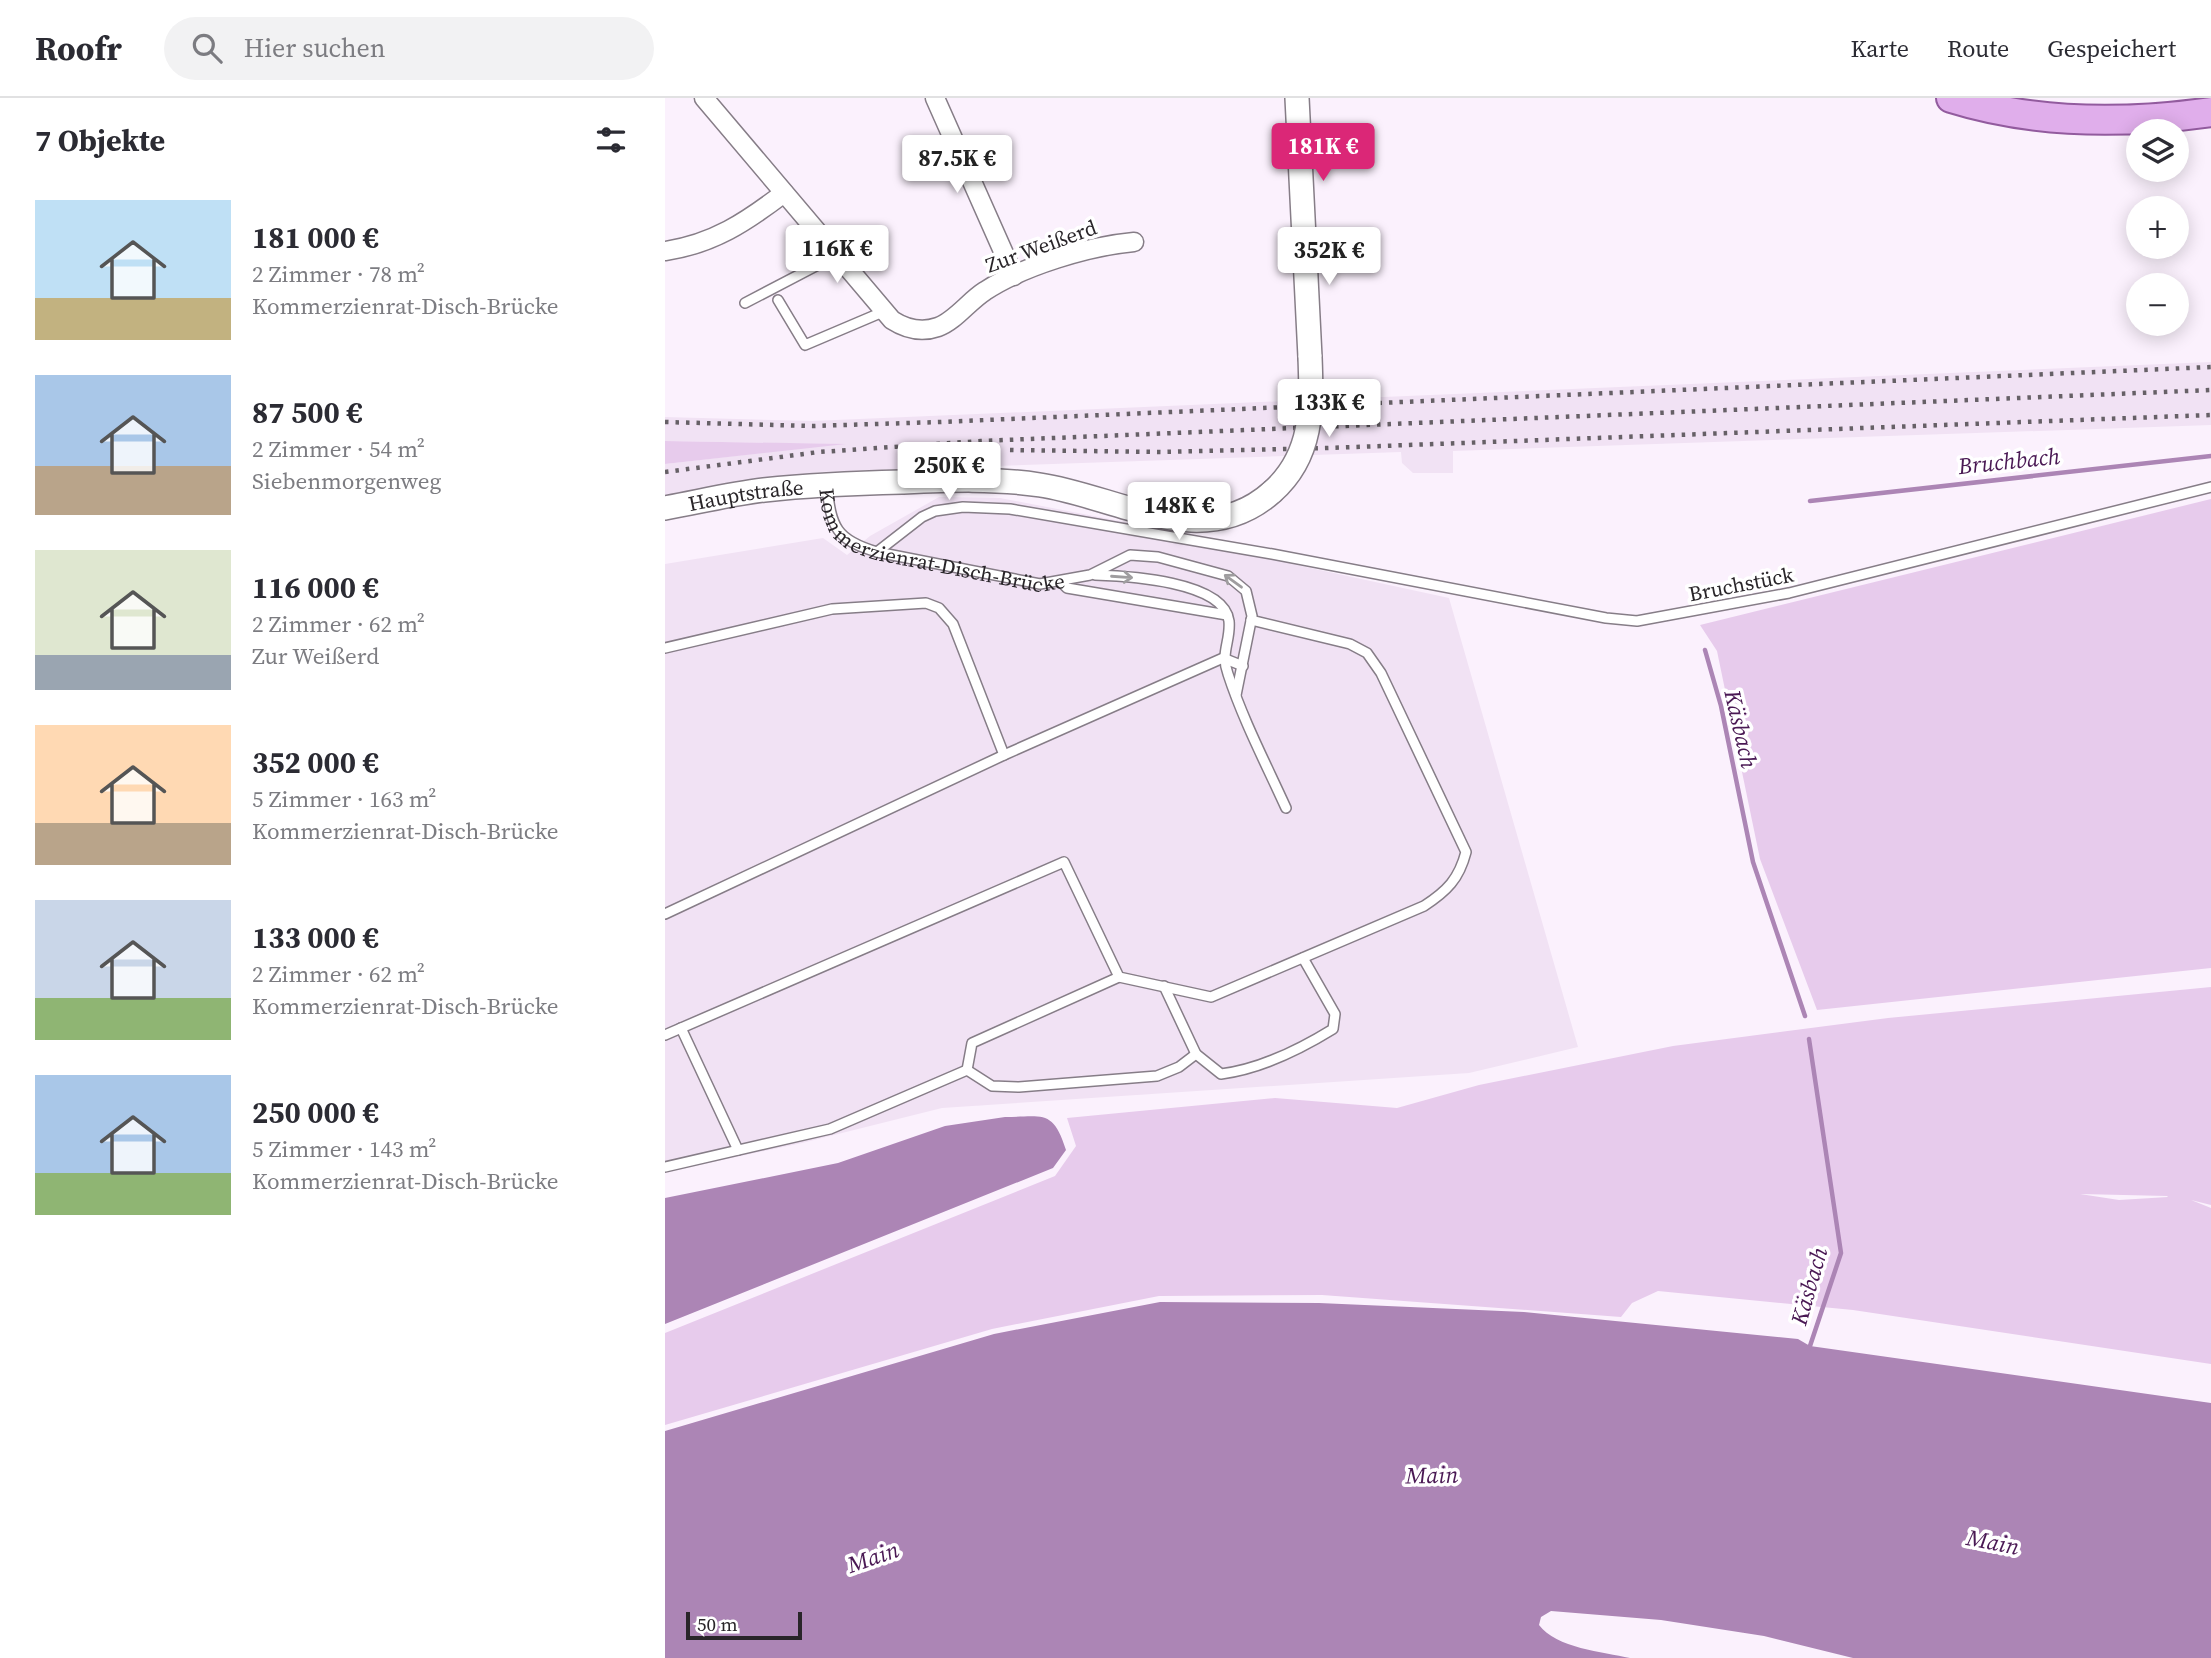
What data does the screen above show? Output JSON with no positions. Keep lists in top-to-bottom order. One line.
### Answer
{"streets":{"street":["Zur Weißerd","Hauptstraße","Kommerzienrat-Disch-Brücke"],"lane":["Bruchstück"]},"crossings":[["Hauptstraße","Kommerzienrat-Disch-Brücke"],["Kommerzienrat-Disch-Brücke","Bruchstück"]],"water":["Bruchbach","Käsbach","Main"],"scale_bar":"50 m","page":{"header":"Roofr","search":"Hier suchen","nav":["Karte","Route","Gespeichert"],"heading":"7 Objekte","map_buttons":["+","−"],"price":["181K €","87.5K €","116K €","352K €","133K €","250K €","148K €"],"list":[{"name":"181 000 €","note":"2 Zimmer · 78 m² · Kommerzienrat-Disch-Brücke"},{"name":"87 500 €","note":"2 Zimmer · 54 m² · Siebenmorgenweg"},{"name":"116 000 €","note":"2 Zimmer · 62 m² · Zur Weißerd"},{"name":"352 000 €","note":"5 Zimmer · 163 m² · Kommerzienrat-Disch-Brücke"},{"name":"133 000 €","note":"2 Zimmer · 62 m² · Kommerzienrat-Disch-Brücke"},{"name":"250 000 €","note":"5 Zimmer · 143 m² · Kommerzienrat-Disch-Brücke"}],"scale":"50 m"}}
